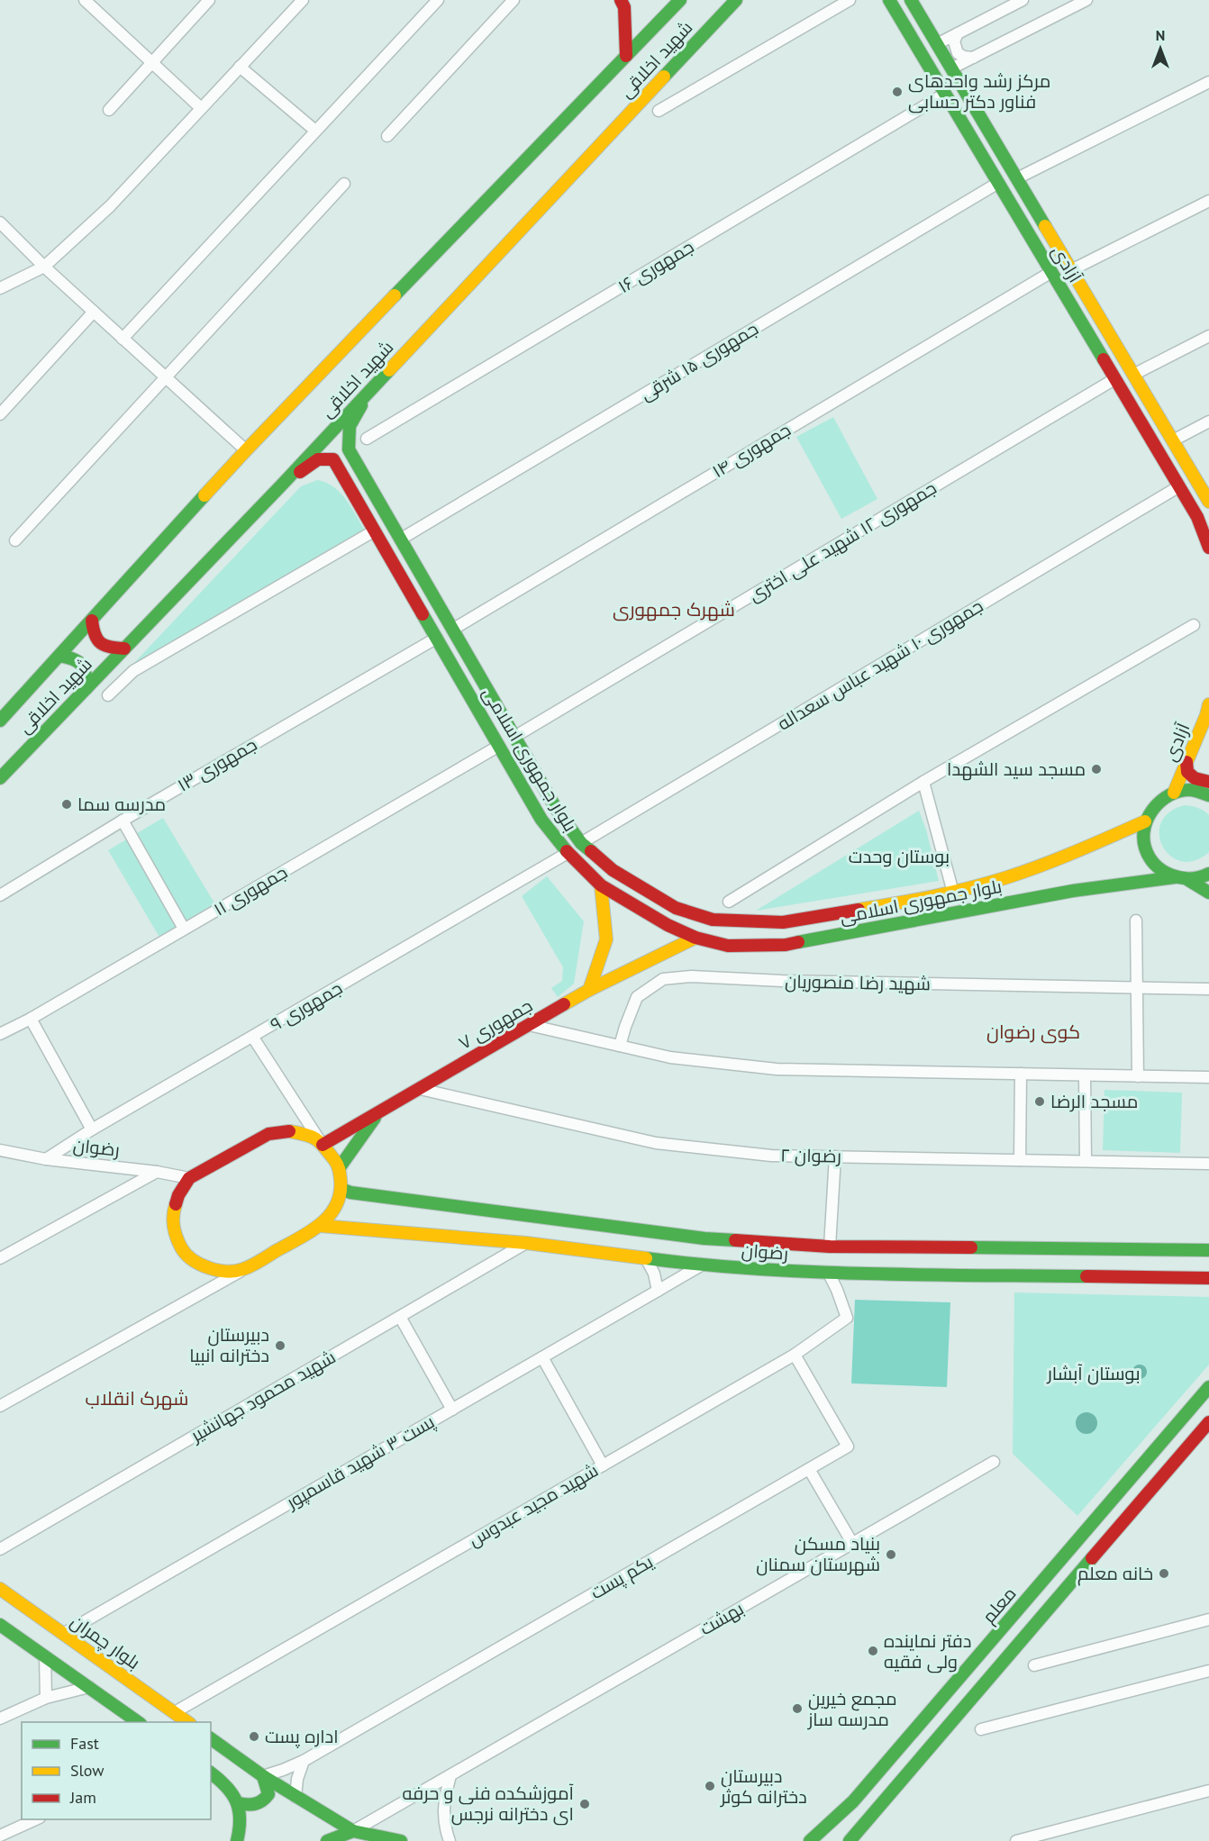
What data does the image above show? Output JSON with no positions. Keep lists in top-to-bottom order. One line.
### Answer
{"streets":{"street":["شهید اخلاقی","آزادی","جمهوری ۱۶","جمهوری ۱۵ شرقی","جمهوری ۱۴","جمهوری ۱۲ شهید علی اختری","جمهوری ۱۰ شهید عباس سعداله","بلوار جمهوری اسلامی","جمهوری ۱۳","جمهوری ۱۱","شهید رضا منصوریان","جمهوری ۹","جمهوری ۷","رضوان","رضوان ۲","شهید محمود جهانشیر","پست ۳ شهید قاسمپور","شهید مجید عبدوس","یکم پست","معلم","بهشت","بلوار چمران"]},"crossings":[["آزادی","جمهوری ۱۶"],["آزادی","جمهوری ۱۵ شرقی"],["آزادی","جمهوری ۱۴"],["آزادی","جمهوری ۱۲ شهید علی اختری"],["آزادی","جمهوری ۱۰ شهید عباس سعداله"],["جمهوری ۱۵ شرقی","بلوار جمهوری اسلامی"],["جمهوری ۱۴","بلوار جمهوری اسلامی"],["جمهوری ۱۲ شهید علی اختری","بلوار جمهوری اسلامی"],["جمهوری ۱۰ شهید عباس سعداله","بلوار جمهوری اسلامی"],["بلوار جمهوری اسلامی","جمهوری ۱۳"],["بلوار جمهوری اسلامی","جمهوری ۱۱"],["بلوار جمهوری اسلامی","جمهوری ۹"],["بلوار جمهوری اسلامی","جمهوری ۷"],["جمهوری ۹","رضوان"],["جمهوری ۷","رضوان"],["جمهوری ۷","رضوان ۲"],["رضوان","شهید محمود جهانشیر"],["رضوان","پست ۳ شهید قاسمپور"],["رضوان","شهید مجید عبدوس"],["پست ۳ شهید قاسمپور","بلوار چمران"],["شهید مجید عبدوس","یکم پست"],["شهید مجید عبدوس","بلوار چمران"]],"districts":["شهرک جمهوری","کوی رضوان","شهرک انقلاب"],"parks":["بوستان وحدت","بوستان آبشار"],"places":["مرکز رشد واحدهای فناور دکتر حسابی","مسجد سید الشهدا","مدرسه سما","مسجد الرضا","دبیرستان دخترانه انبیا","بنیاد مسکن شهرستان سمنان","خانه معلم","دفتر نماینده ولی فقیه","مجمع خیرین مدرسه ساز","اداره پست","دبیرستان دخترانه کوثر","آموزشکده فنی و حرفه ای دخترانه نرجس"],"legend":["Fast","Slow","Jam"],"north":"top"}
